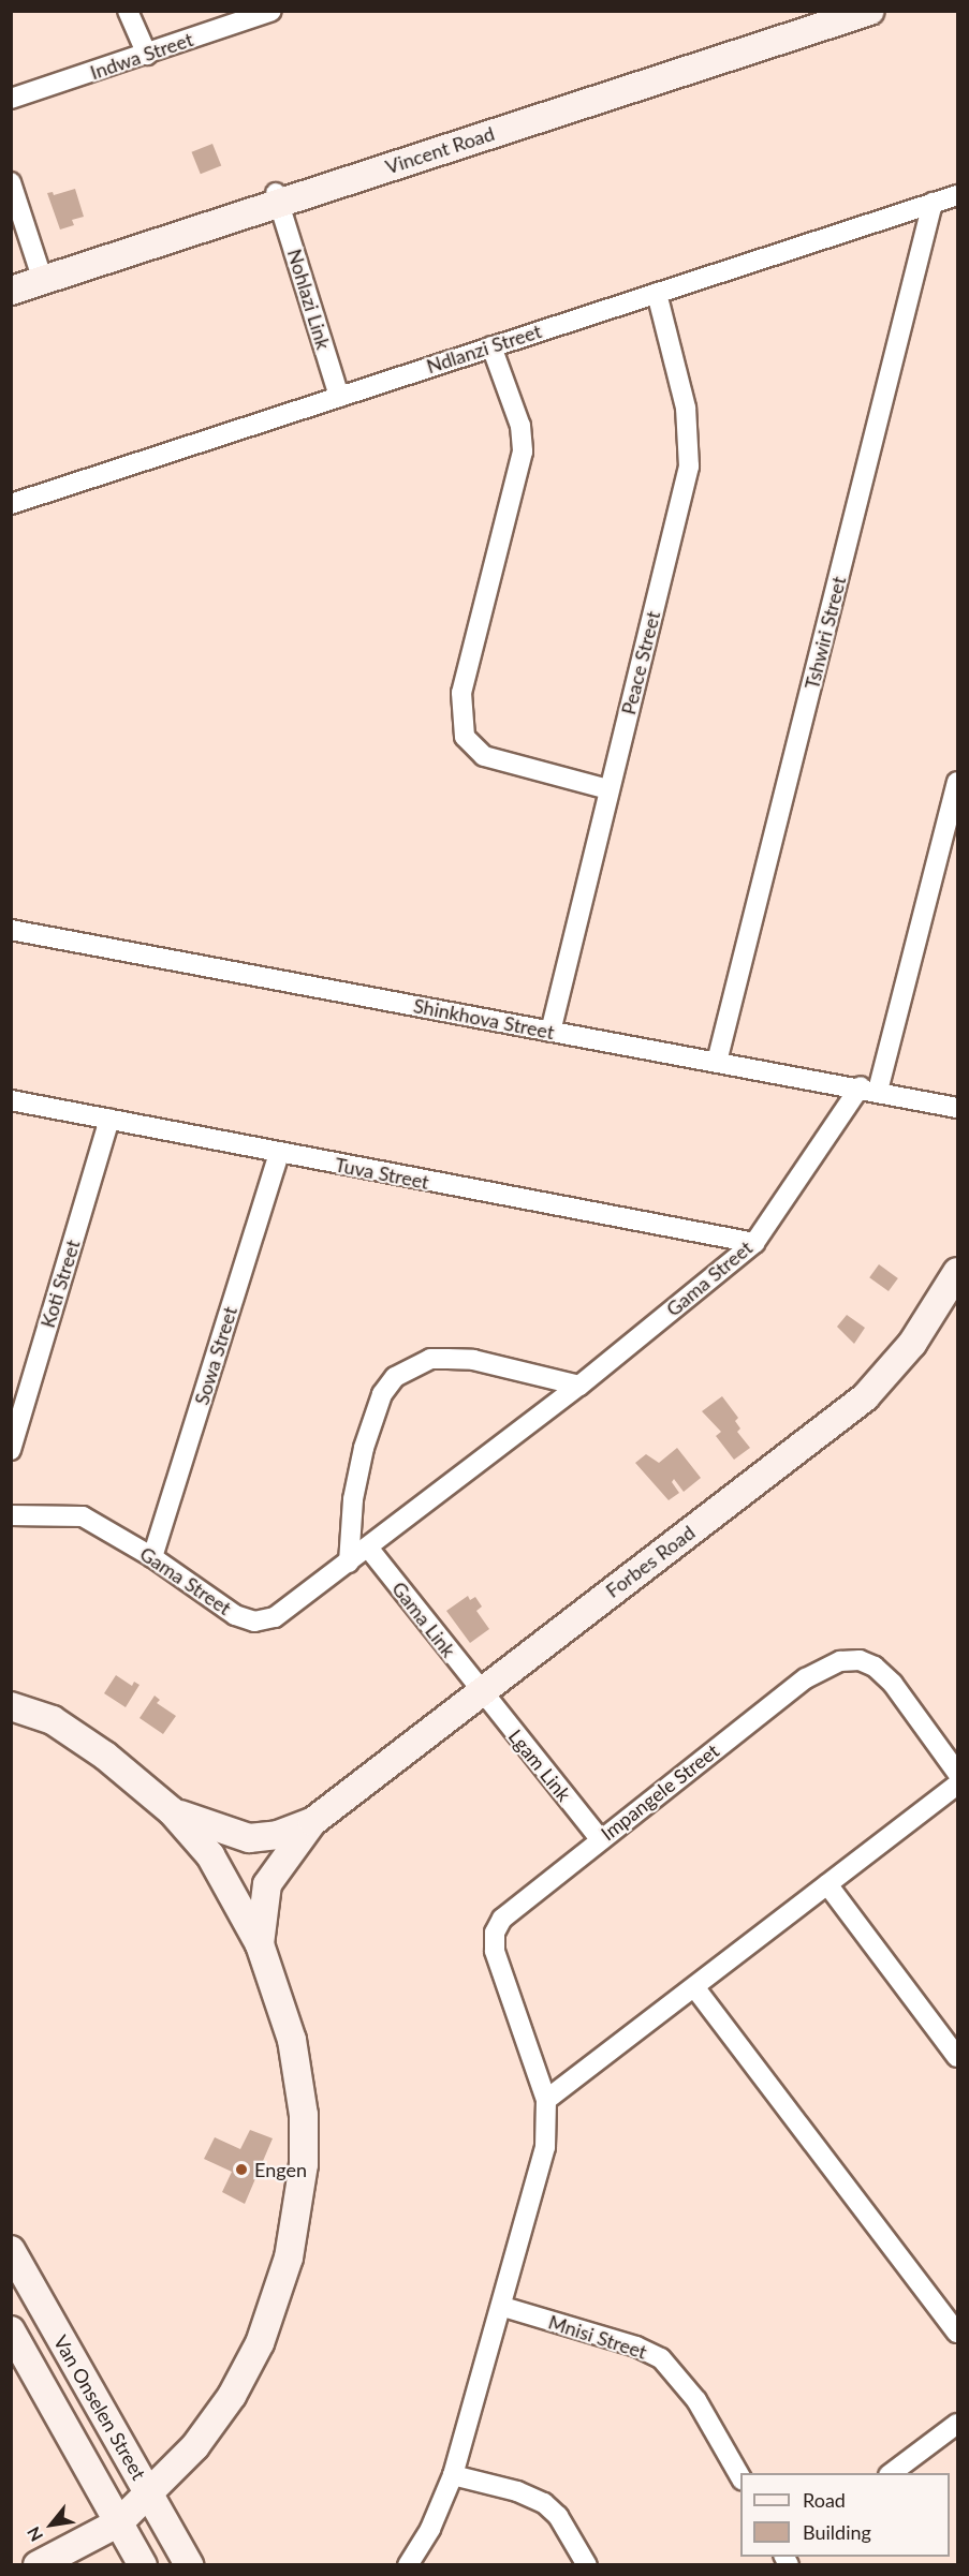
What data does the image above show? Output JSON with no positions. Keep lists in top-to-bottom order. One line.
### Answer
{"streets":{"street":["Indwa Street","Vincent Road","Nohlazi Link","Ndlanzi Street","Tshwiri Street","Peace Street","Shinkhova Street","Tuva Street","Gama Street","Koti Street","Sowa Street","Forbes Road","Gama Link","Lgam Link","Impangele Street","Mnisi Street","Van Onselen Street"]},"crossings":[["Vincent Road","Nohlazi Link"],["Nohlazi Link","Ndlanzi Street"],["Ndlanzi Street","Tshwiri Street"],["Ndlanzi Street","Peace Street"],["Tshwiri Street","Shinkhova Street"],["Peace Street","Shinkhova Street"],["Shinkhova Street","Gama Street"],["Tuva Street","Gama Street"],["Tuva Street","Koti Street"],["Tuva Street","Sowa Street"],["Gama Street","Sowa Street"],["Gama Street","Gama Link"],["Forbes Road","Gama Link"],["Forbes Road","Lgam Link"],["Gama Link","Lgam Link"],["Lgam Link","Impangele Street"]],"places":["Engen"],"legend":["Road","Building"],"north":"bottom left"}
